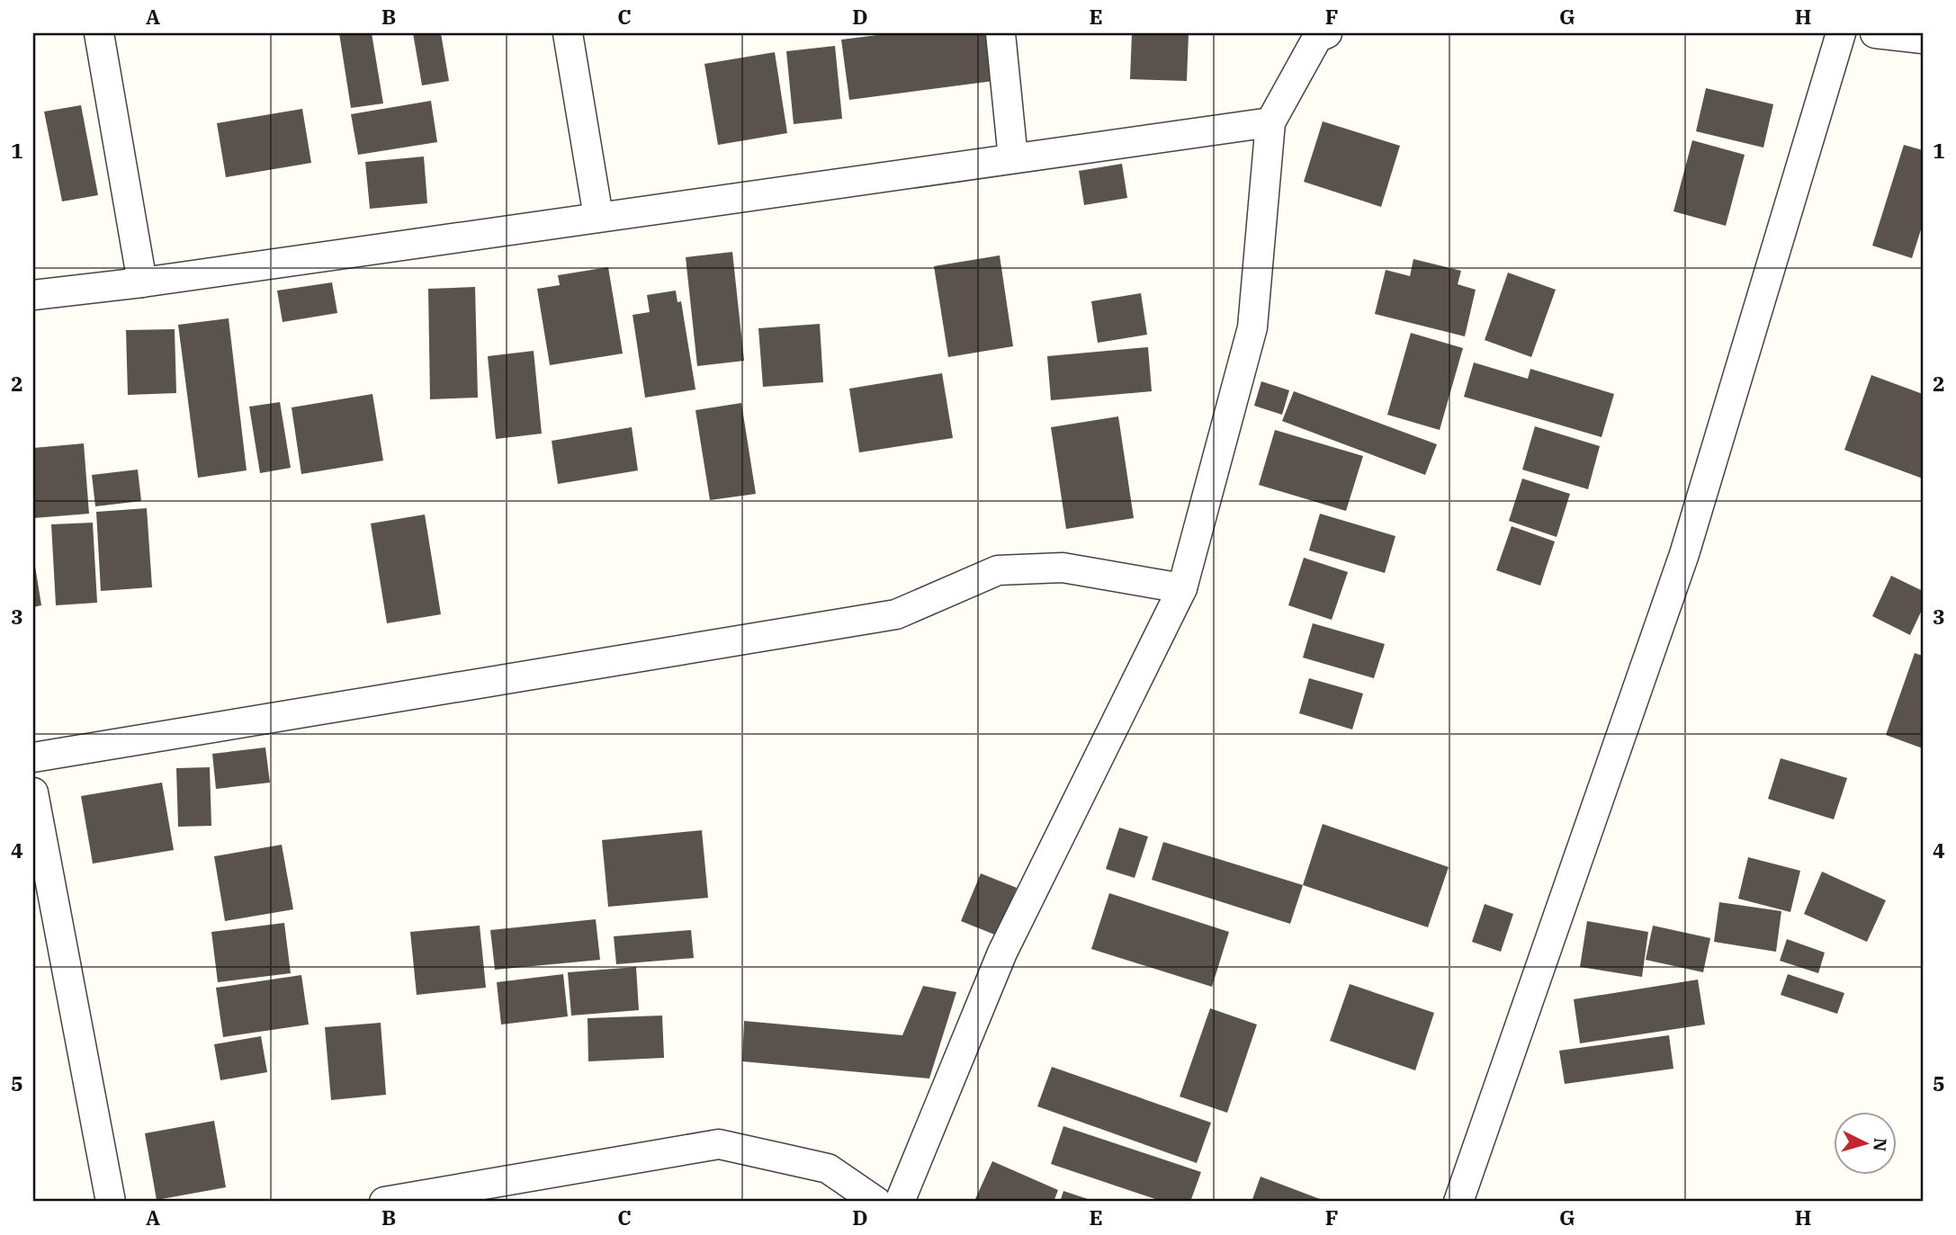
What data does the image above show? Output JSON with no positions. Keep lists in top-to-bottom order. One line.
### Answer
{"north":"right","grid":{"columns":["A","B","C","D","E","F","G","H"],"rows":["1","2","3","4","5"]}}
